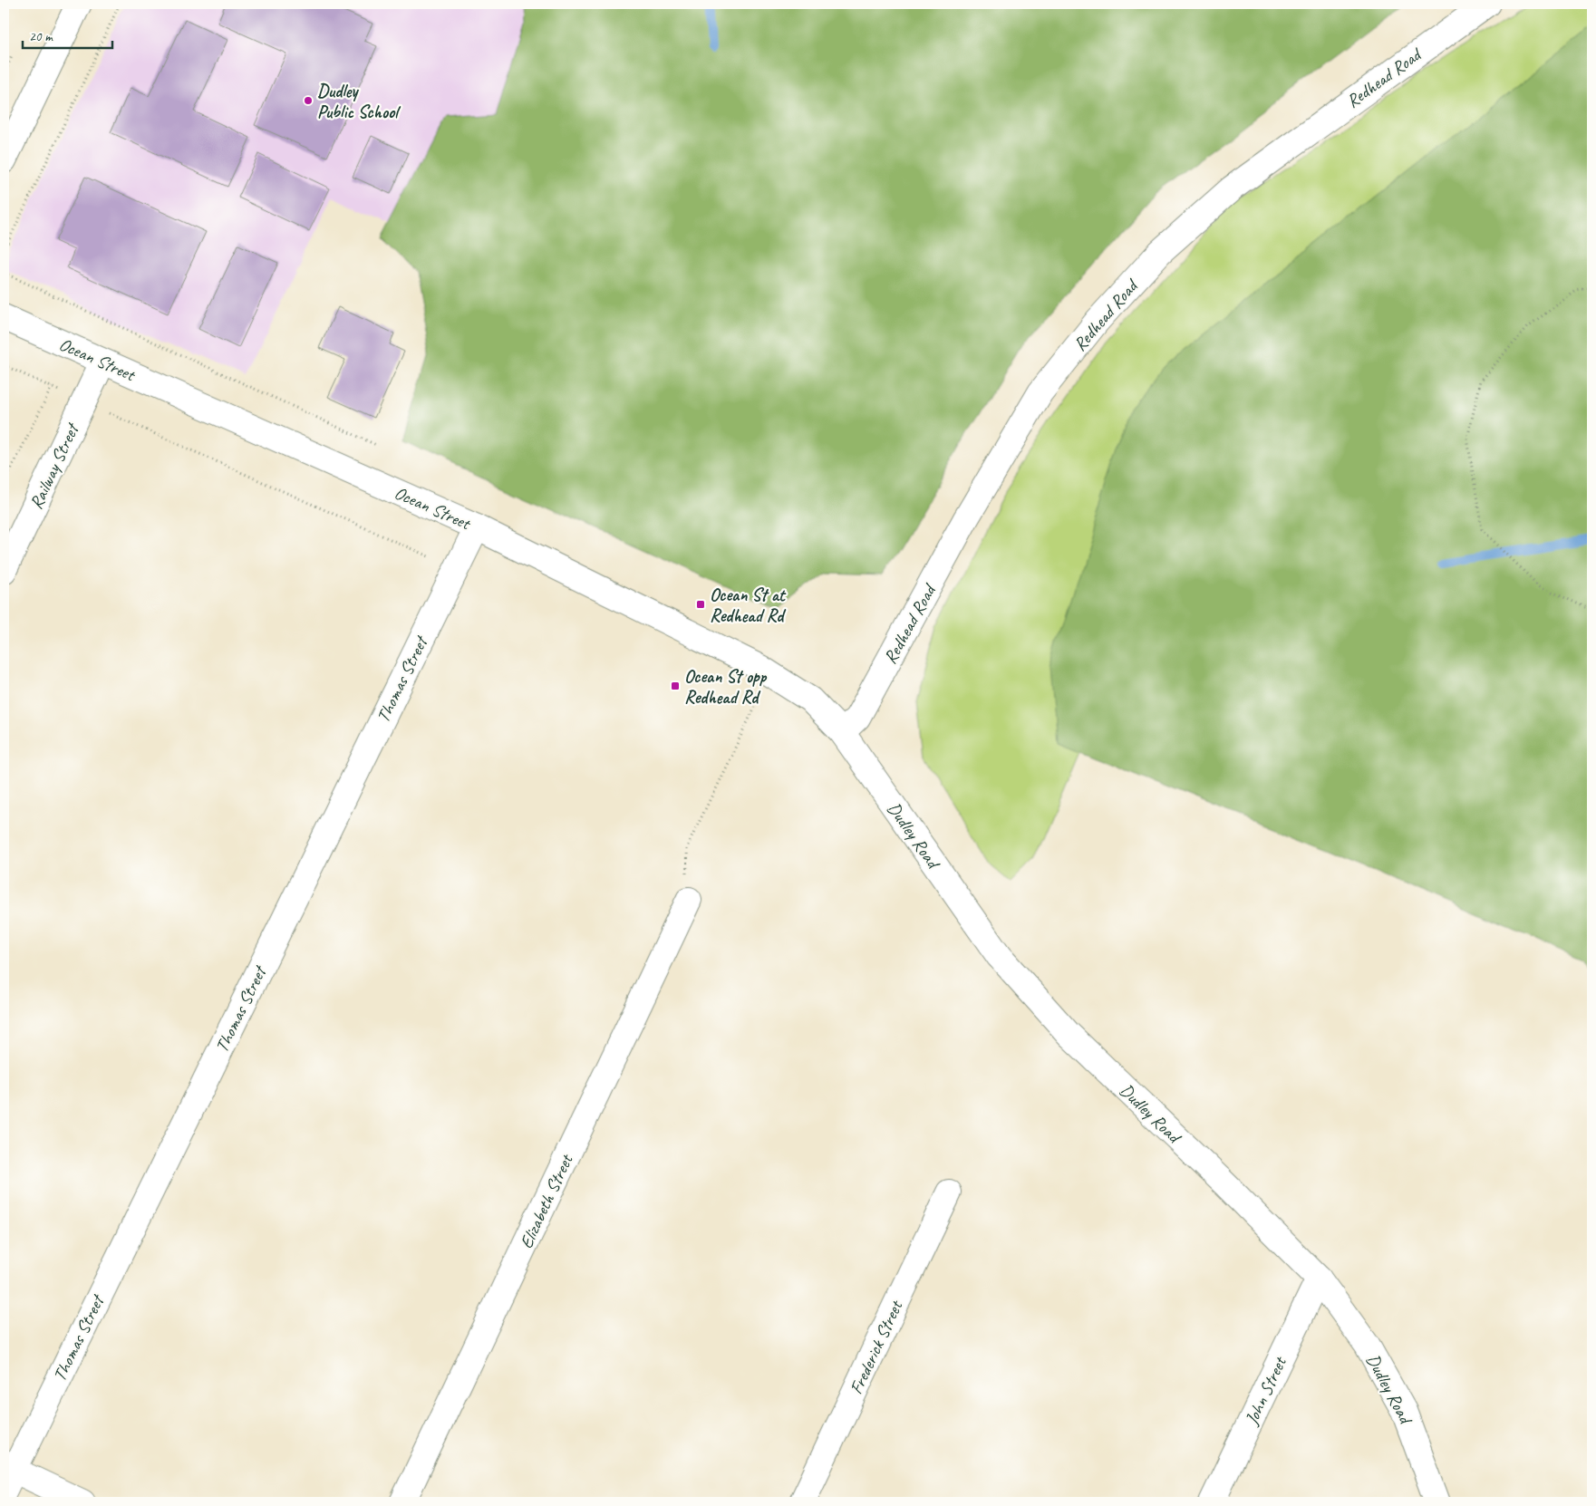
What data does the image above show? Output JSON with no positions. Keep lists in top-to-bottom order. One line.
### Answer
{"streets":{"street":["Redhead Road","Ocean Street","Railway Street","Thomas Street","Dudley Road","Elizabeth Street","Frederick Street","John Street"]},"crossings":[["Redhead Road","Ocean Street"],["Redhead Road","Dudley Road"],["Ocean Street","Railway Street"],["Ocean Street","Thomas Street"],["Ocean Street","Dudley Road"],["Dudley Road","John Street"]],"places":{"other":["Dudley Public School"],"transit":["Ocean St at Redhead Rd","Ocean St opp Redhead Rd"]},"scale_bar":"20 m"}
